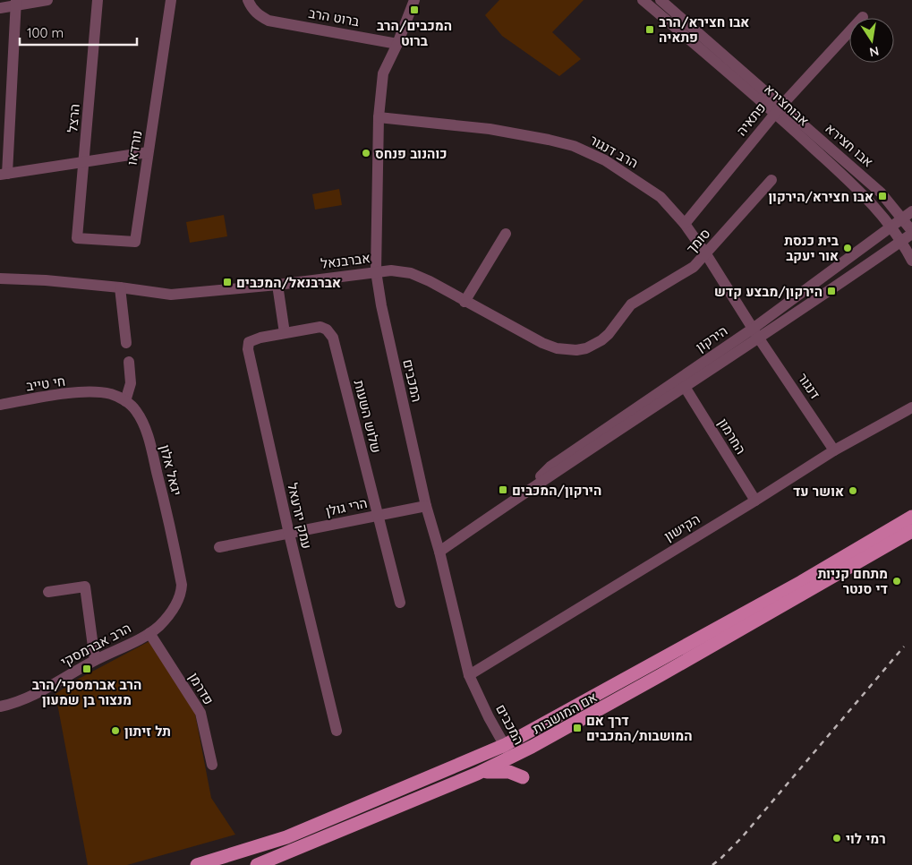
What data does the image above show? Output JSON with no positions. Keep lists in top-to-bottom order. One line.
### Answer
{"streets":{"main road":["אם המושבות"],"street":["ברוט הרב","אבוחצירא","הרצל","פתאיה","אבו חצירא","נורדאו","הרב דנגור","סומך","אברבנאל","הירקון","המכבים","חי טייב","דנגור","שלוש השעות","החרמון","יגאל אלון","הרי גולן","עמק יזרעאל","הקישון","הרב אברמסקי","פדרמן"]},"crossings":[["ברוט הרב","המכבים"],["אבוחצירא","פתאיה"],["אבוחצירא","אבו חצירא"],["אבוחצירא","הירקון"],["הרצל","נורדאו"],["פתאיה","אבו חצירא"],["פתאיה","הרב דנגור"],["אבו חצירא","הירקון"],["הרב דנגור","סומך"],["הרב דנגור","הירקון"],["הרב דנגור","המכבים"],["הרב דנגור","דנגור"],["סומך","אברבנאל"],["אברבנאל","המכבים"],["הירקון","המכבים"],["הירקון","דנגור"],["הירקון","החרמון"],["המכבים","הרי גולן"],["המכבים","הקישון"],["המכבים","אם המושבות"],["חי טייב","יגאל אלון"],["דנגור","הקישון"],["שלוש השעות","הרי גולן"],["שלוש השעות","עמק יזרעאל"],["החרמון","הקישון"],["יגאל אלון","הרב אברמסקי"],["הרי גולן","עמק יזרעאל"],["הרב אברמסקי","פדרמן"]],"places":{"transit":["המכבים/הרב ברוט","אבו חצירא/הרב פתאיה","אבו חצירא/הירקון","אברבנאל/המכבים","הירקון/מבצע קדש","הירקון/המכבים","הרב אברמסקי/הרב מנצור בן שמעון","דרך אם המושבות/המכבים"],"other":["כוהנוב פנחס","בית כנסת אור יעקב","אושר עד","מתחם קניות די סנטר","תל זיתון","רמי לוי"]},"scale_bar":"100 m","north":"bottom"}
